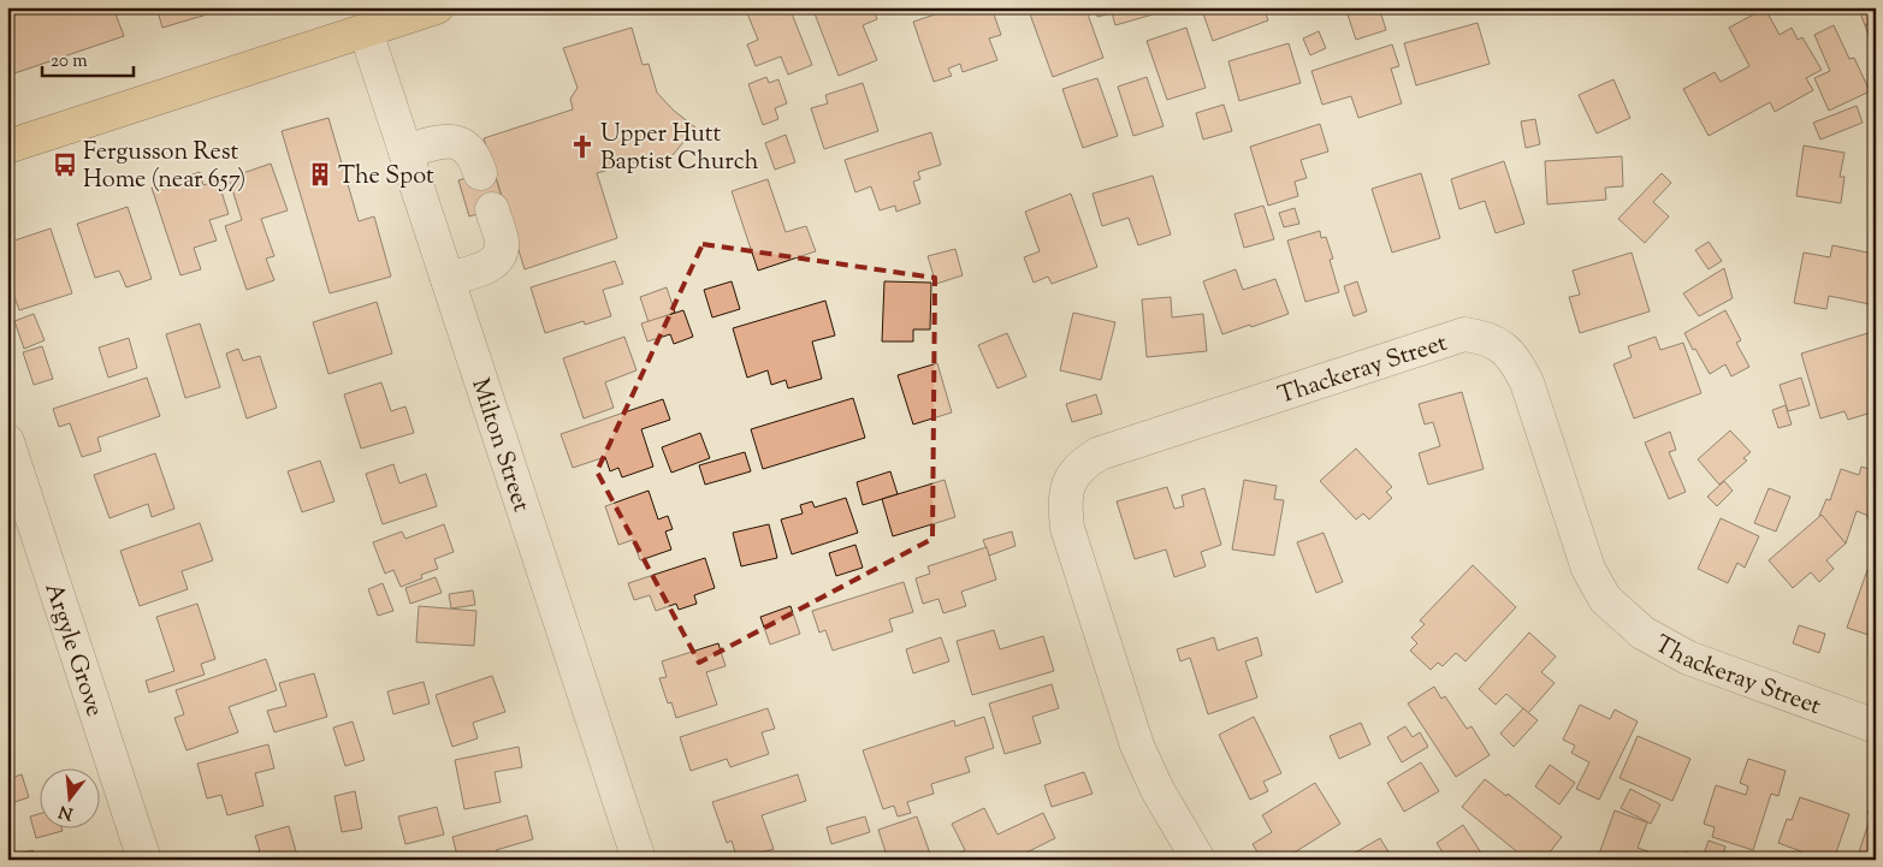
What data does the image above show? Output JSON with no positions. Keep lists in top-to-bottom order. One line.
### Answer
{"streets":{"street":["Thackeray Street","Milton Street","Argyle Grove"]},"places":{"church":["Upper Hutt Baptist Church"],"bus stop":["Fergusson Rest Home (near 657)"],"building":["The Spot"]},"scale_bar":"20 m","north":"bottom"}
